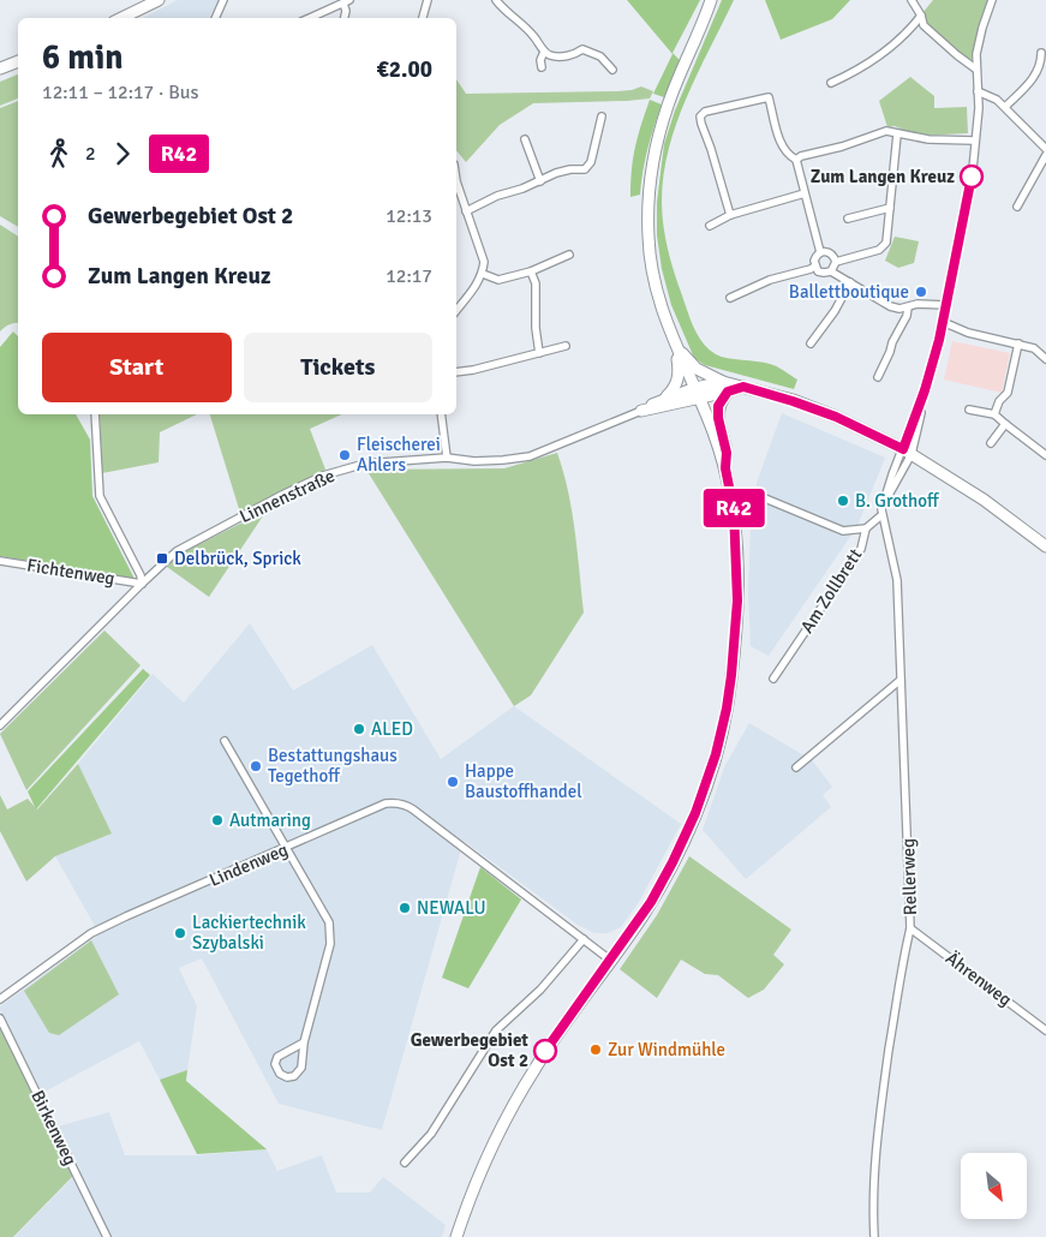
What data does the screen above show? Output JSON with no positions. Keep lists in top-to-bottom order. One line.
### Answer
{"streets":{"street":["Linnenstraße","Fichtenweg","Am Zollbrett","Lindenweg","Rellerweg","Ährenweg","Birkenweg"]},"crossings":[["Linnenstraße","Fichtenweg"],["Am Zollbrett","Rellerweg"],["Rellerweg","Ährenweg"]],"places":{"other":["Zum Langen Kreuz","Ballettboutique","Fleischerei Ahlers","B. Grothoff","ALED","Bestattungshaus Tegethoff","Happe Baustoffhandel","Autmaring","NEWALU","Lackiertechnik Szybalski","Zur Windmühle","Gewerbegebiet Ost 2"],"transit":["Delbrück, Sprick"]},"lines":["bus line R42"],"north":"bottom right","page":{"on_map":"R42","heading":["6 min","12:11 – 12:17 · Bus","€2.00"],"legs":["2","R42"],"list":[{"name":"Gewerbegebiet Ost 2","value":"12:13"},{"name":"Zum Langen Kreuz","value":"12:17"}],"buttons":["Start","Tickets"]}}
